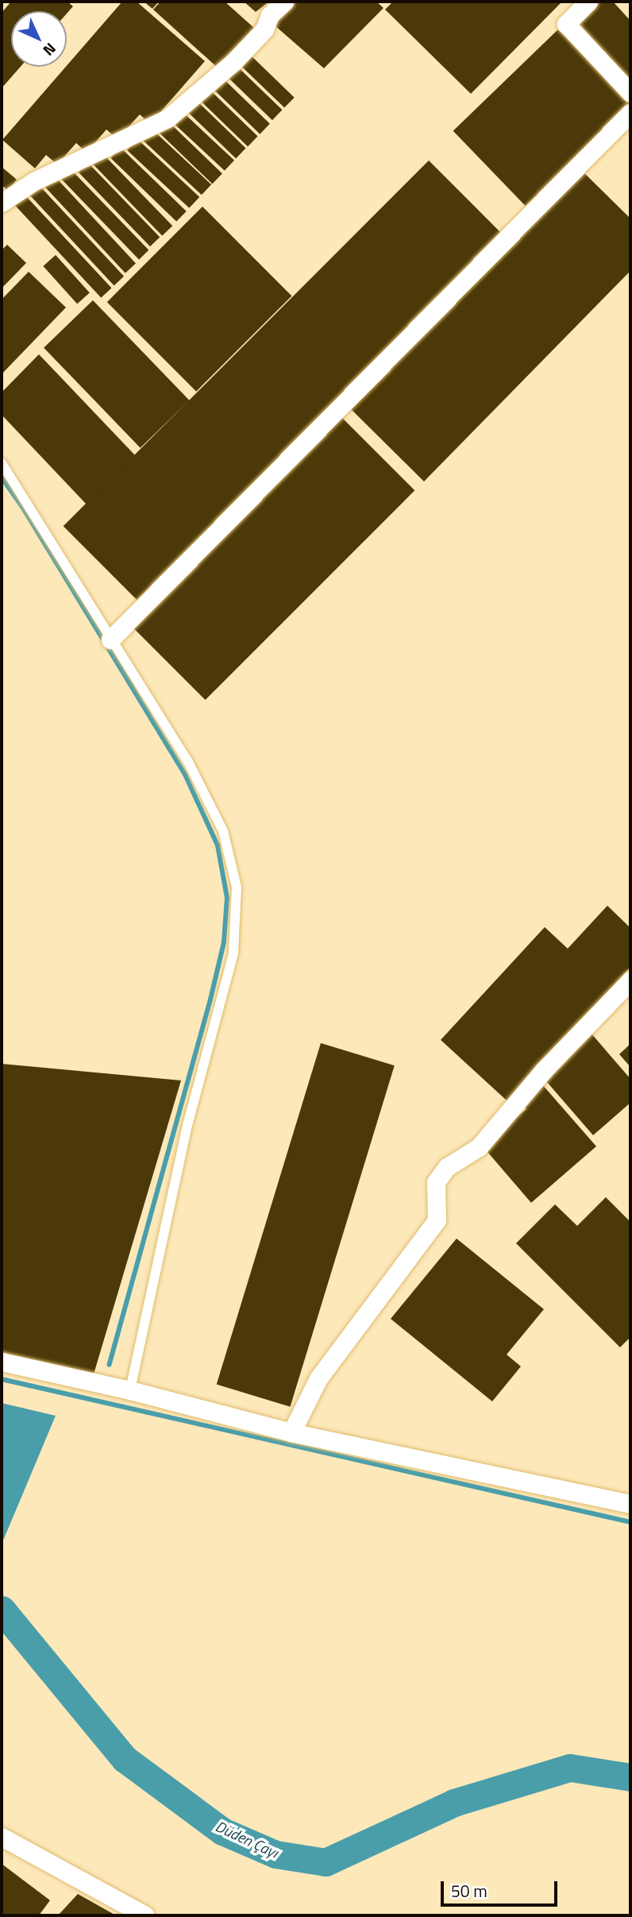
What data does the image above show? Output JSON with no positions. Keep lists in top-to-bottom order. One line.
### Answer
{"water":["Düden Çayı"],"scale_bar":"50 m","north":"bottom right"}
